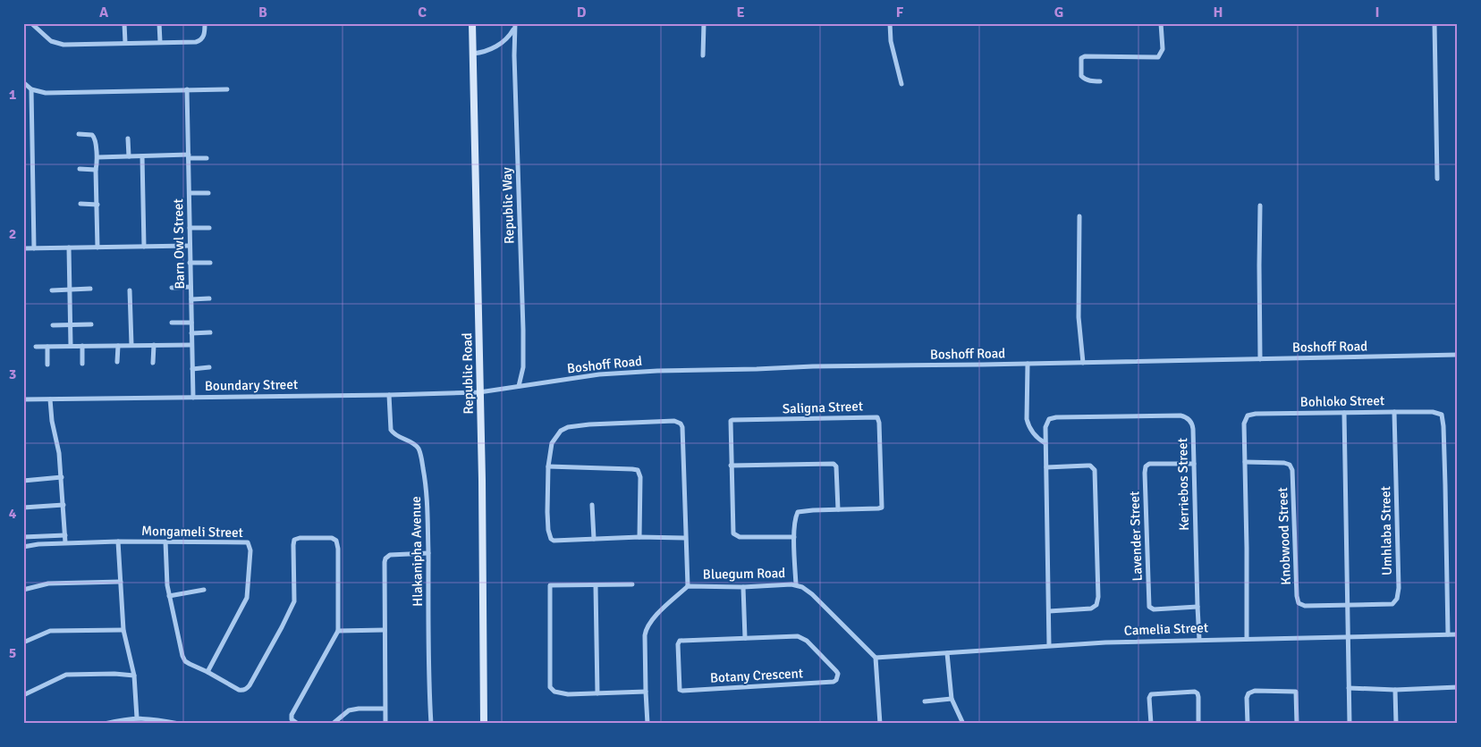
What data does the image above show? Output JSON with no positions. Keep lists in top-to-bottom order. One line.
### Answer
{"streets":{"street":["Republic Way","Barn Owl Street","Boshoff Road","Republic Road","Boundary Street","Bohloko Street","Saligna Street","Kerriebos Street","Umhlaba Street","Mongameli Street","Lavender Street","Knobwood Street","Hlakanipha Avenue","Bluegum Road","Camelia Street","Botany Crescent"]},"crossings":[["Republic Way","Boshoff Road"],["Barn Owl Street","Boundary Street"],["Boshoff Road","Republic Road"],["Boshoff Road","Boundary Street"],["Republic Road","Boundary Street"],["Boundary Street","Hlakanipha Avenue"],["Bohloko Street","Umhlaba Street"],["Bohloko Street","Knobwood Street"],["Bohloko Street","Camelia Street"],["Kerriebos Street","Lavender Street"],["Kerriebos Street","Camelia Street"],["Umhlaba Street","Knobwood Street"]],"grid":{"columns":["A","B","C","D","E","F","G","H","I"],"rows":["1","2","3","4","5"]}}
